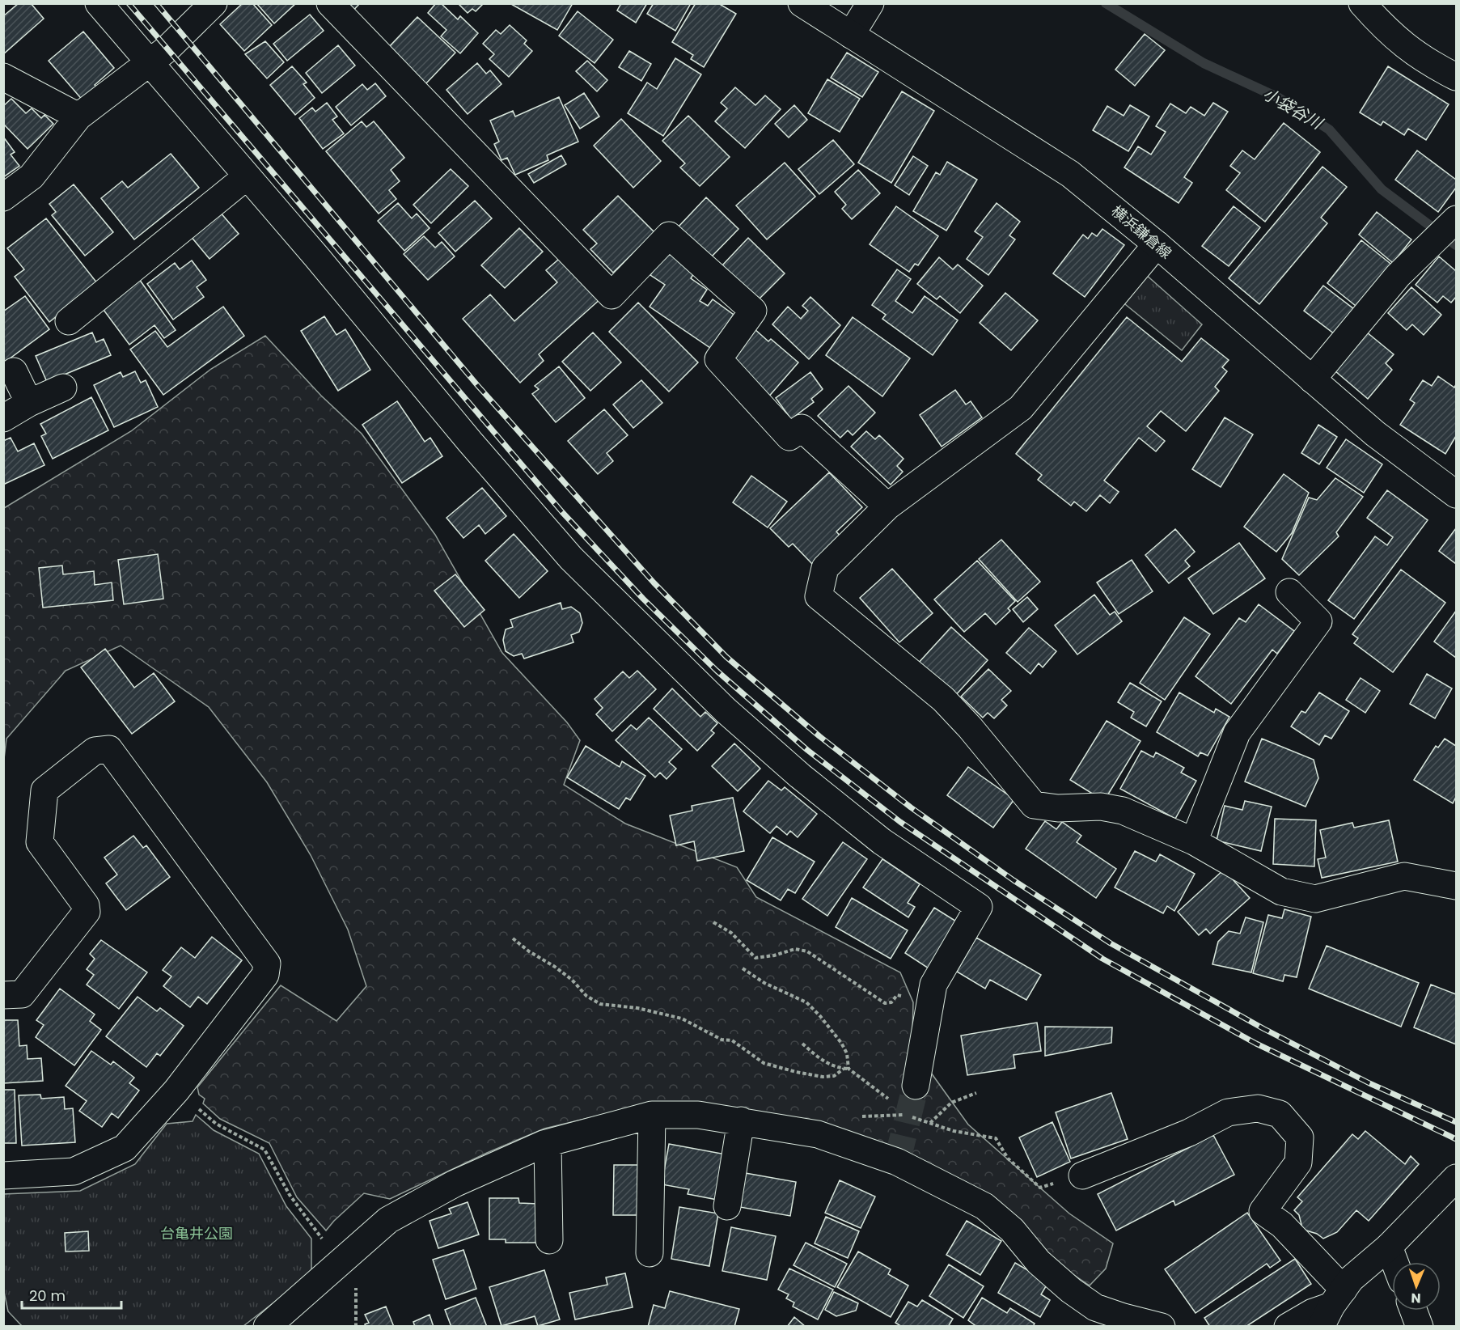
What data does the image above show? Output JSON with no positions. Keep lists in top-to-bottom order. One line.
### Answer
{"streets":{"street":["横浜鎌倉線"]},"water":["小袋谷川"],"parks":["台亀井公園"],"scale_bar":"20 m","north":"bottom"}
